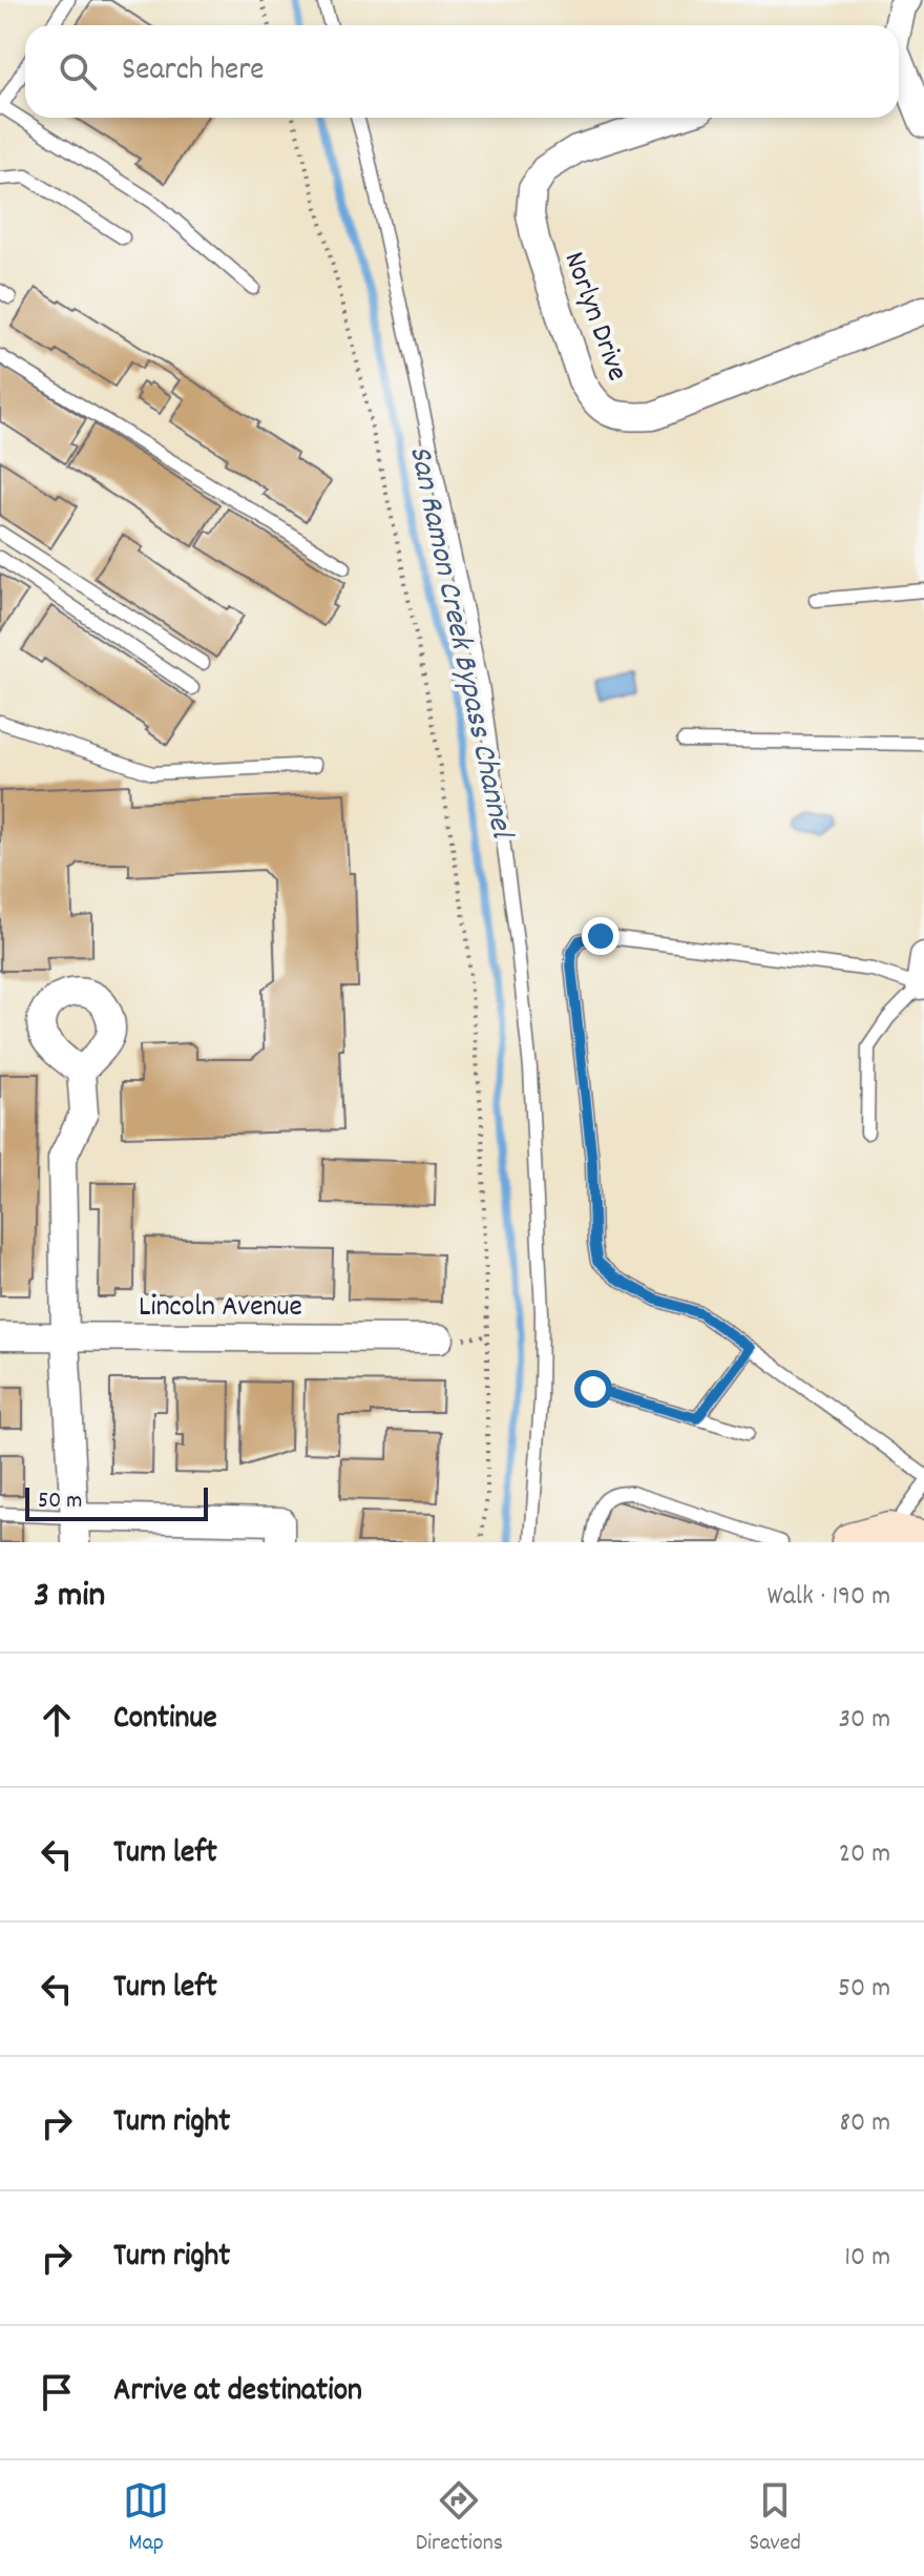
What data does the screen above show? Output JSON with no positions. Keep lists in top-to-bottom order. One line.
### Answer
{"streets":{"street":["Norlyn Drive","Lincoln Avenue"]},"water":["San Ramon Creek Bypass Channel"],"scale_bar":"50 m","page":{"search":"Search here","scale":"50 m","heading":["3 min","Walk · 190 m"],"list":[["Continue","30 m"],["Turn left","20 m"],["Turn left","50 m"],["Turn right","80 m"],["Turn right","10 m"],"Arrive at destination"],"nav":["Map","Directions","Saved"]}}
